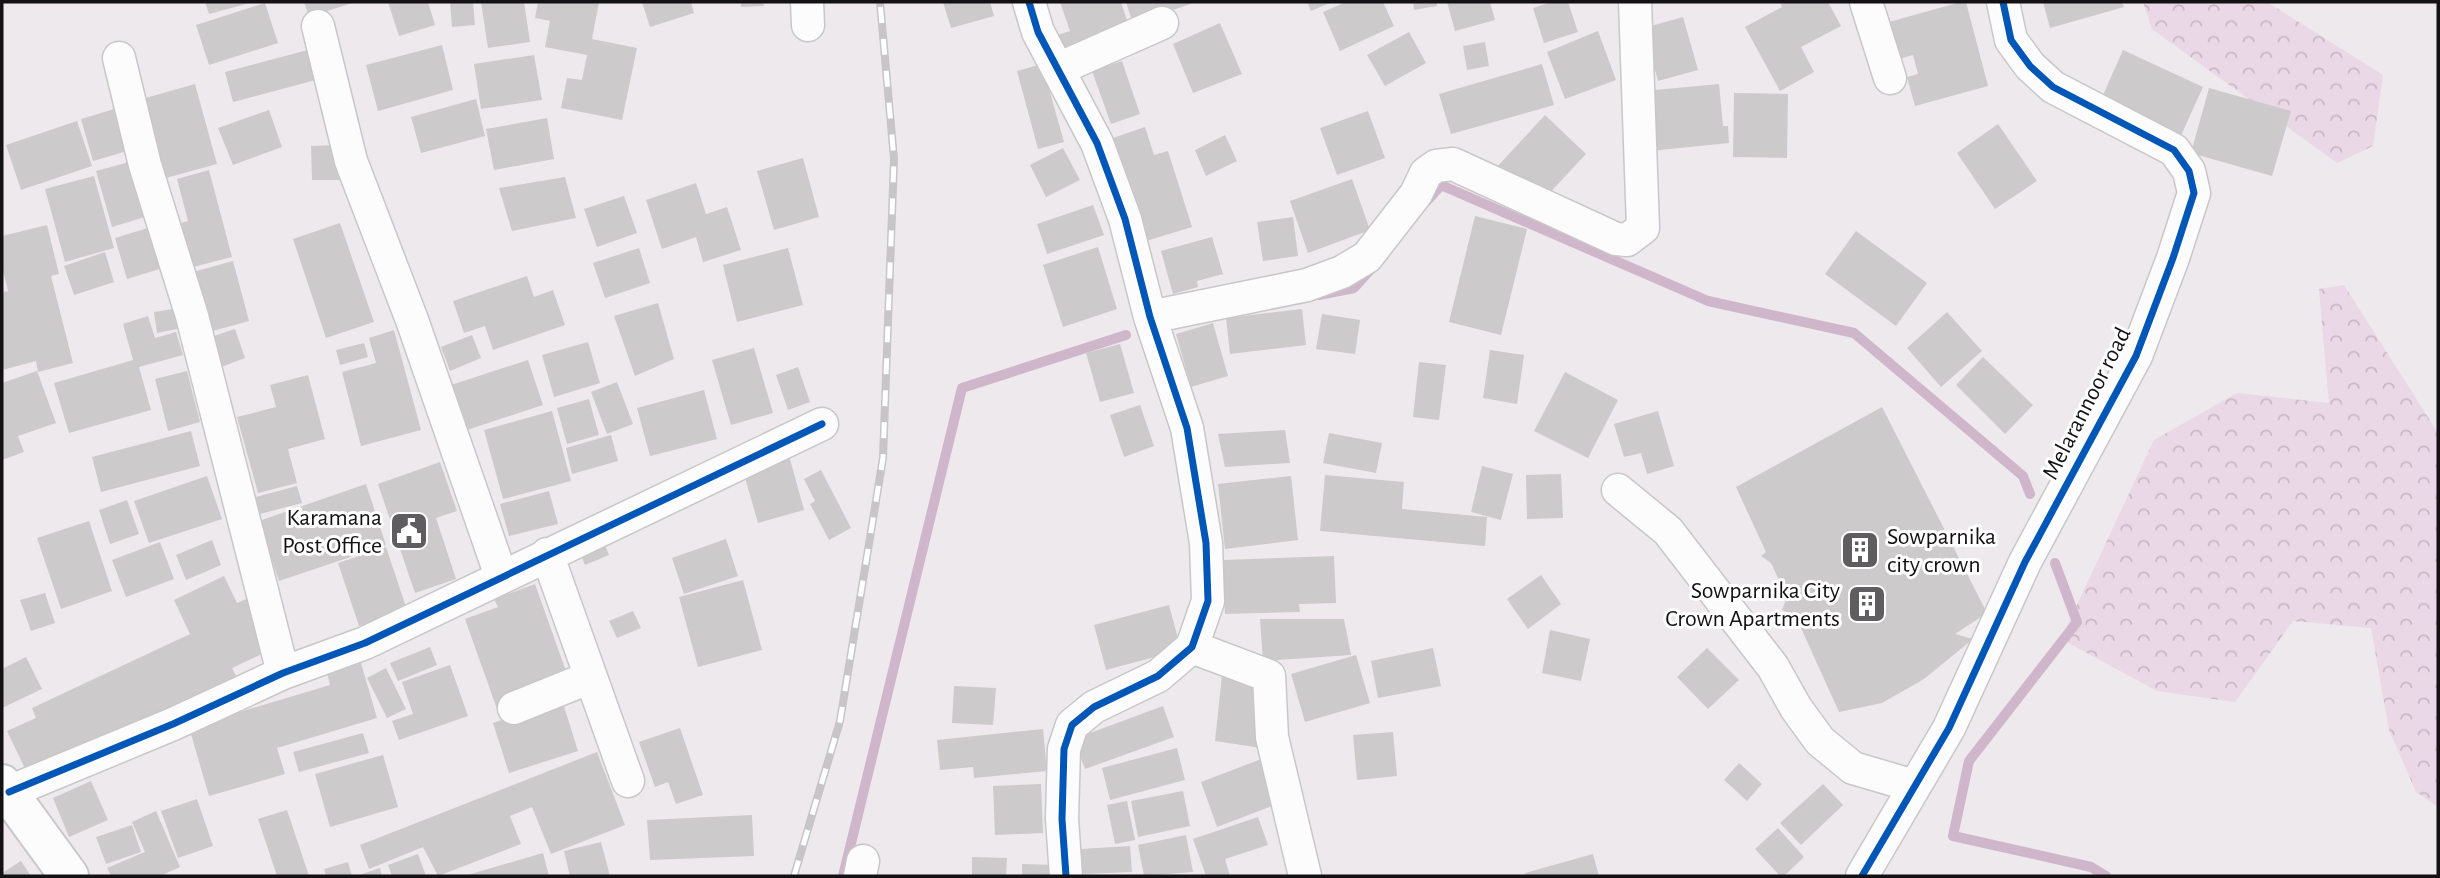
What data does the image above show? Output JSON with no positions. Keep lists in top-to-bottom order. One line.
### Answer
{"streets":{"street":["Melarannoor road"]},"places":{"public building":["Karamana Post Office"],"building":["Sowparnika city crown","Sowparnika City Crown Apartments"]}}
